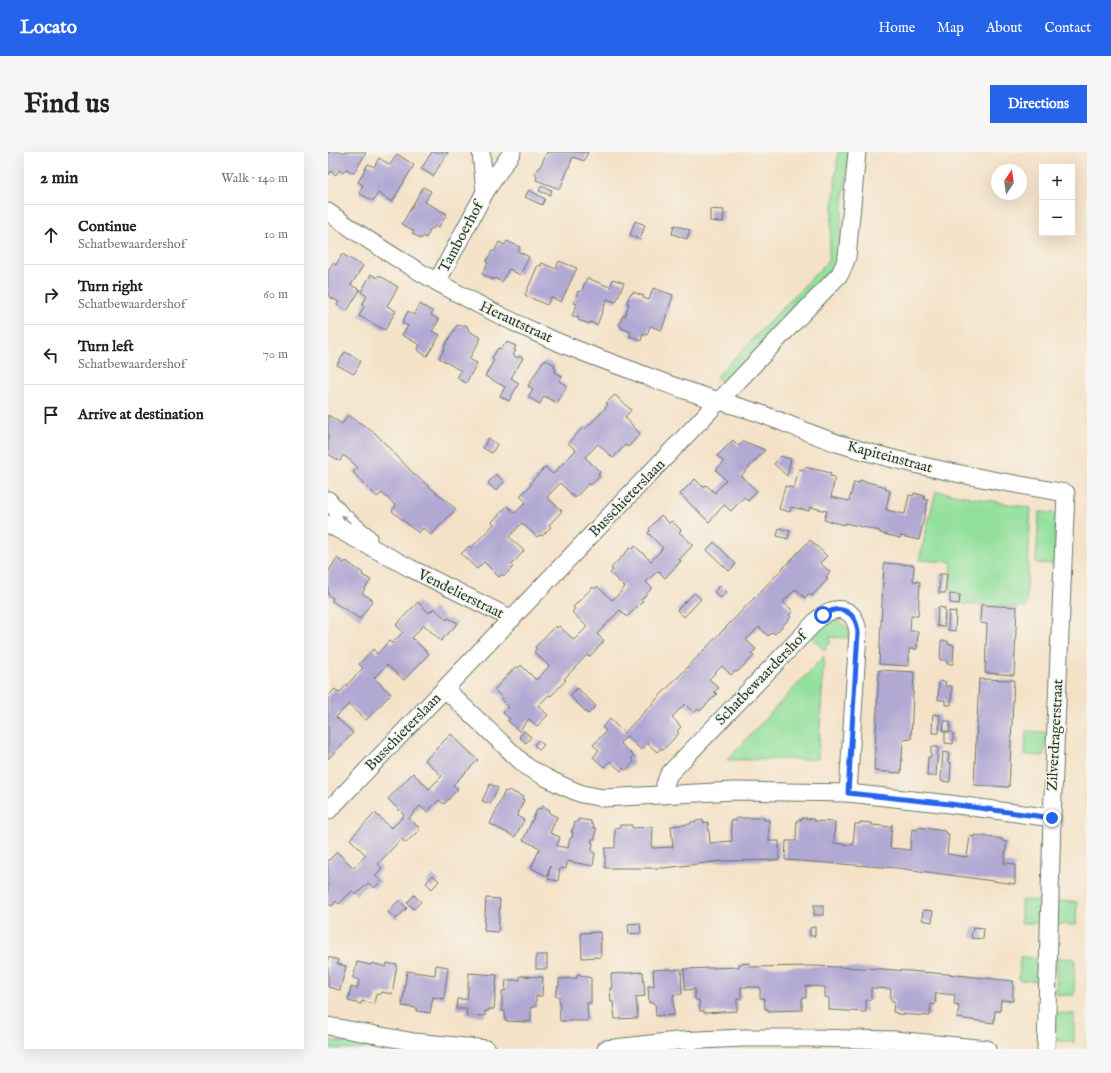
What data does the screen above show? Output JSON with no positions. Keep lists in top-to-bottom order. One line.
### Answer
{"streets":{"street":["Tamboerhof","Herautstraat","Kapiteinstraat","Busschieterslaan","Vendelierstraat","Schatbewaardershof","Zilverdragerstraat"]},"crossings":[["Tamboerhof","Herautstraat"],["Herautstraat","Kapiteinstraat"],["Herautstraat","Busschieterslaan"],["Kapiteinstraat","Busschieterslaan"],["Kapiteinstraat","Zilverdragerstraat"],["Busschieterslaan","Vendelierstraat"]],"north":"top","page":{"header":"Locato","nav":["Home","Map","About","Contact"],"buttons":"Directions","title":"Find us","heading":["2 min","Walk · 140 m"],"map_buttons":["+","−"],"list":[["Continue","Schatbewaardershof","10 m"],["Turn right","Schatbewaardershof","60 m"],["Turn left","Schatbewaardershof","70 m"],"Arrive at destination"]}}
